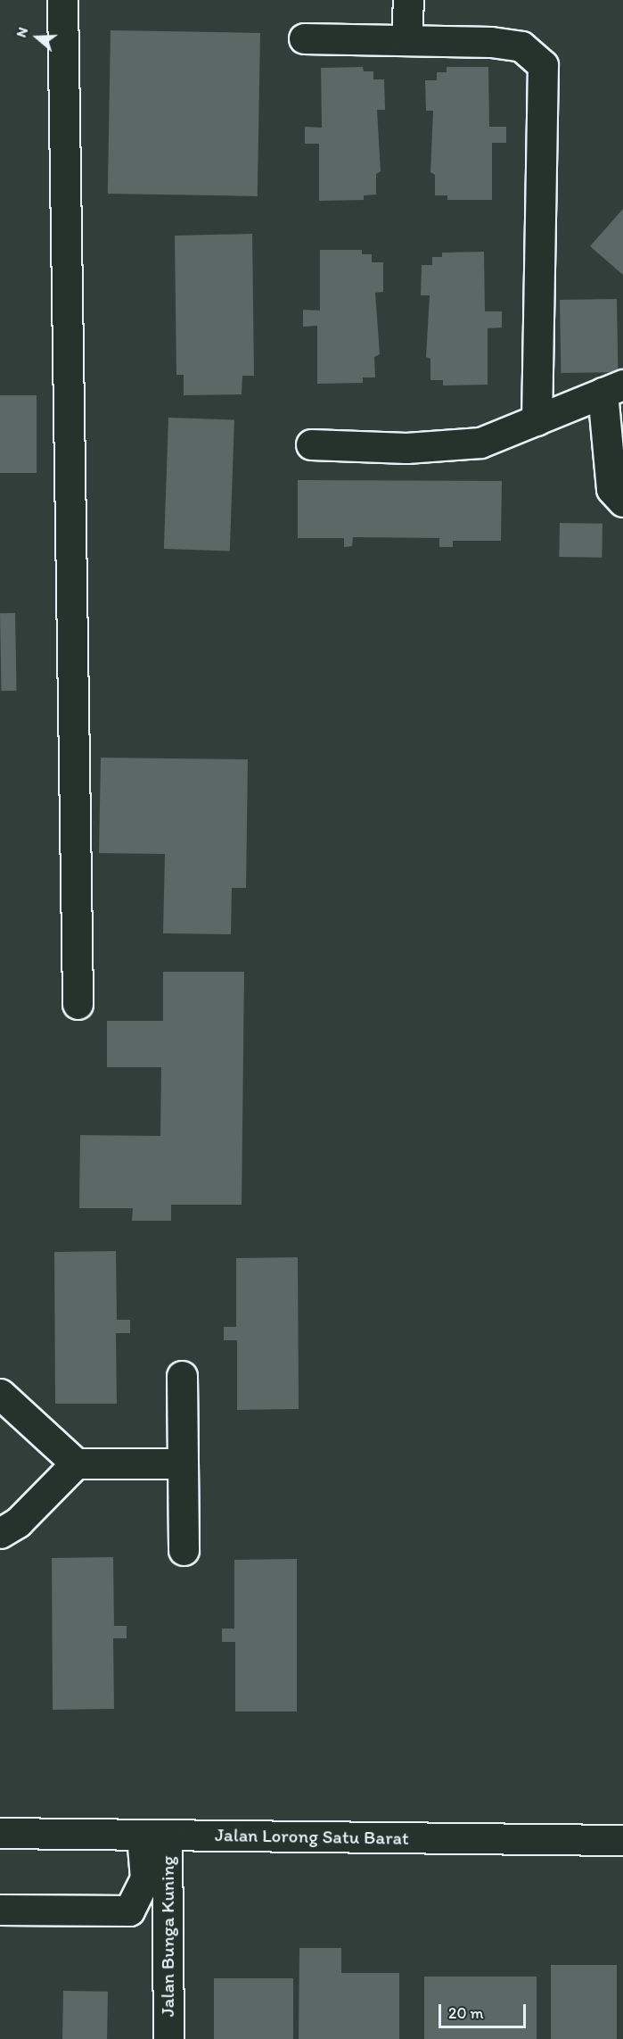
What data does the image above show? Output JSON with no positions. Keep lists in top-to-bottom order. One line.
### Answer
{"streets":{"street":["Jalan Lorong Satu Barat","Jalan Bunga Kuning"]},"crossings":[["Jalan Lorong Satu Barat","Jalan Bunga Kuning"]],"scale_bar":"20 m","north":"left"}
